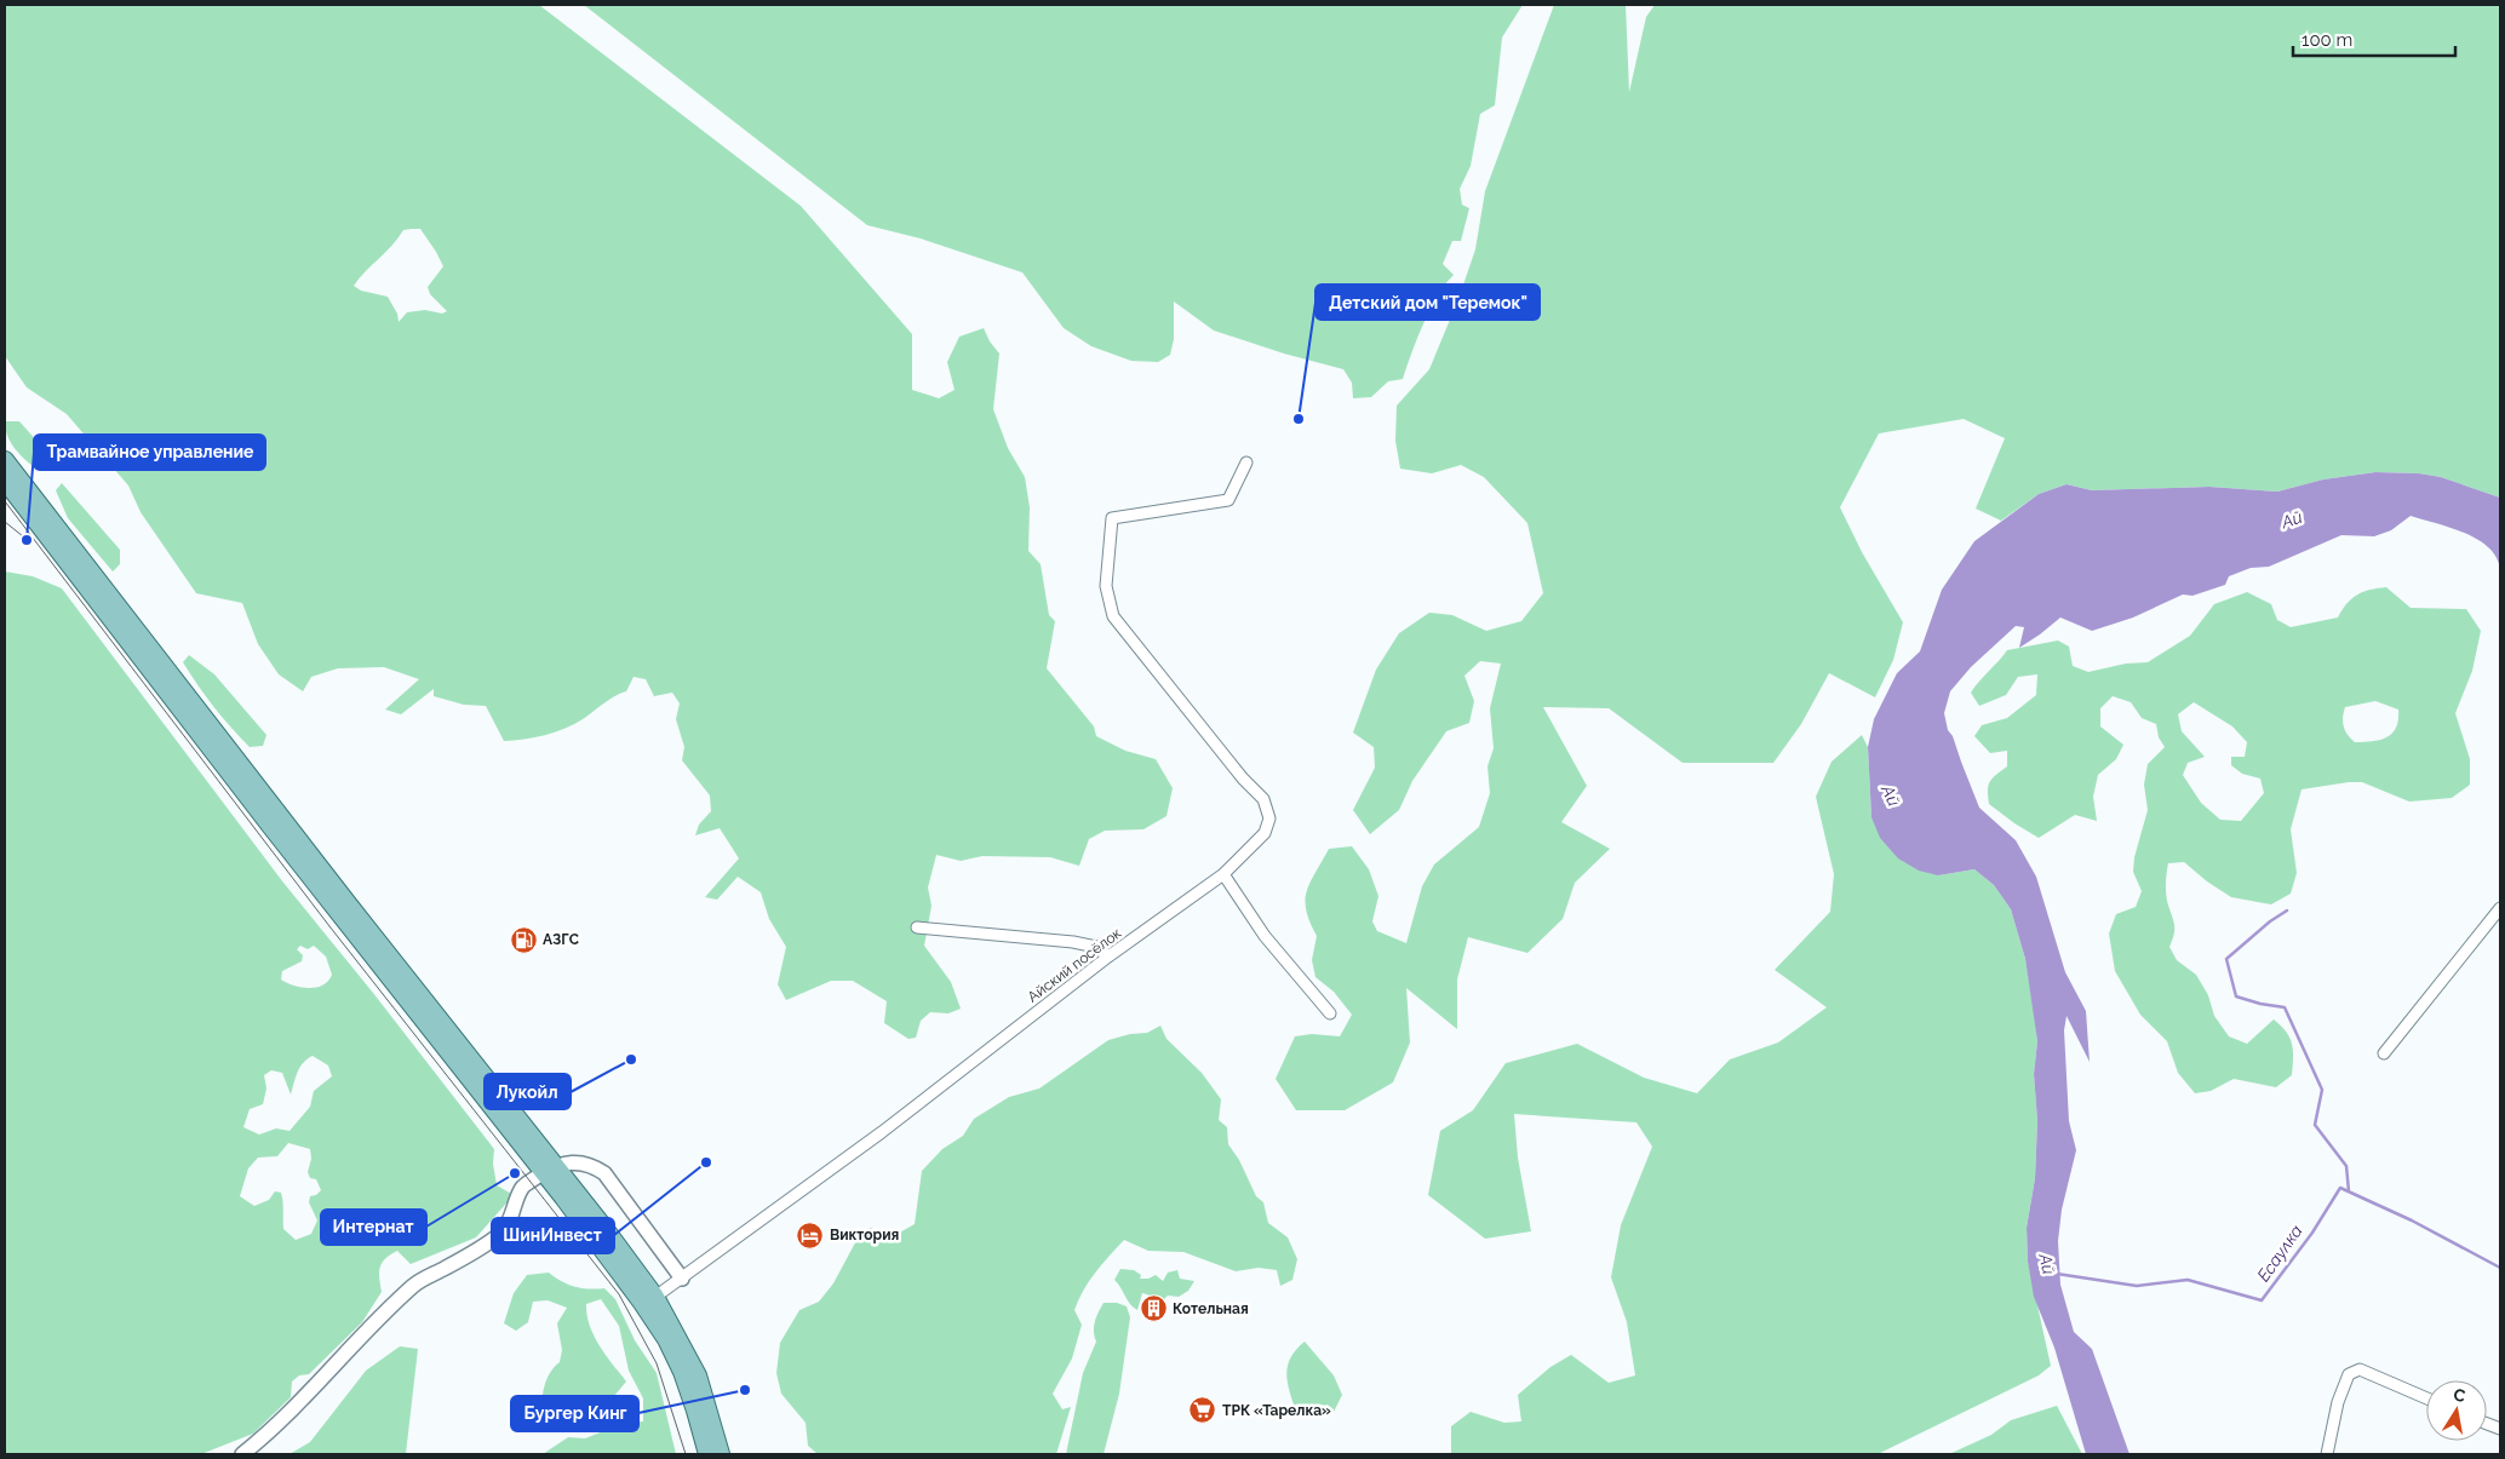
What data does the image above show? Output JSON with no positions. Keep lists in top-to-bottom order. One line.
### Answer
{"streets":{"street":["Айский посёлок"]},"water":["Ай","Есаулка"],"places":{"other":["Детский дом \"Теремок\"","Трамвайное управление","Лукойл","ШинИнвест","Интернат","Бургер Кинг"],"fuel station":["АЗГС"],"hotel":["Виктория"],"building":["Котельная"],"supermarket":["ТРК «Тарелка»"]},"scale_bar":"100 m","north":"top"}
